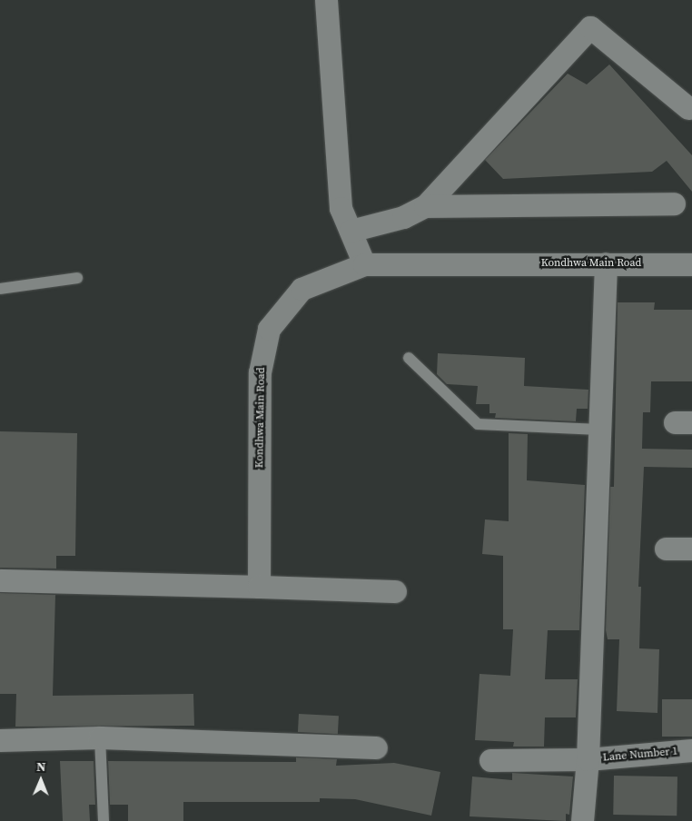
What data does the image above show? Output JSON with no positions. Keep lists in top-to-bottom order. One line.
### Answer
{"streets":{"street":["Kondhwa Main Road","Lane Number 1"]},"north":"top"}
